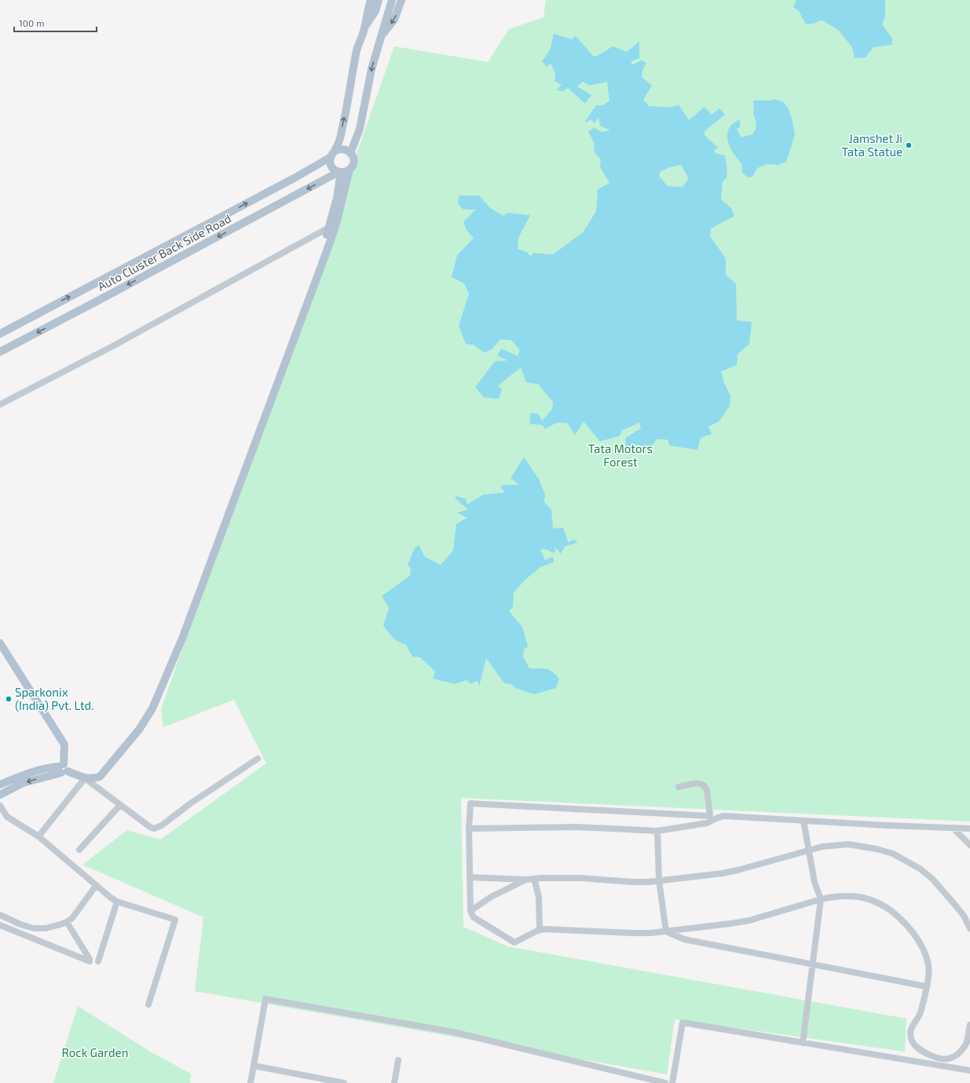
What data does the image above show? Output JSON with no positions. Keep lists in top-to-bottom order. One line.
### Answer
{"streets":{"main road":["Auto Cluster Back Side Road"]},"parks":["Tata Motors Forest","Rock Garden"],"places":["Jamshet Ji Tata Statue","Sparkonix (India) Pvt. Ltd."],"scale_bar":"100 m"}
